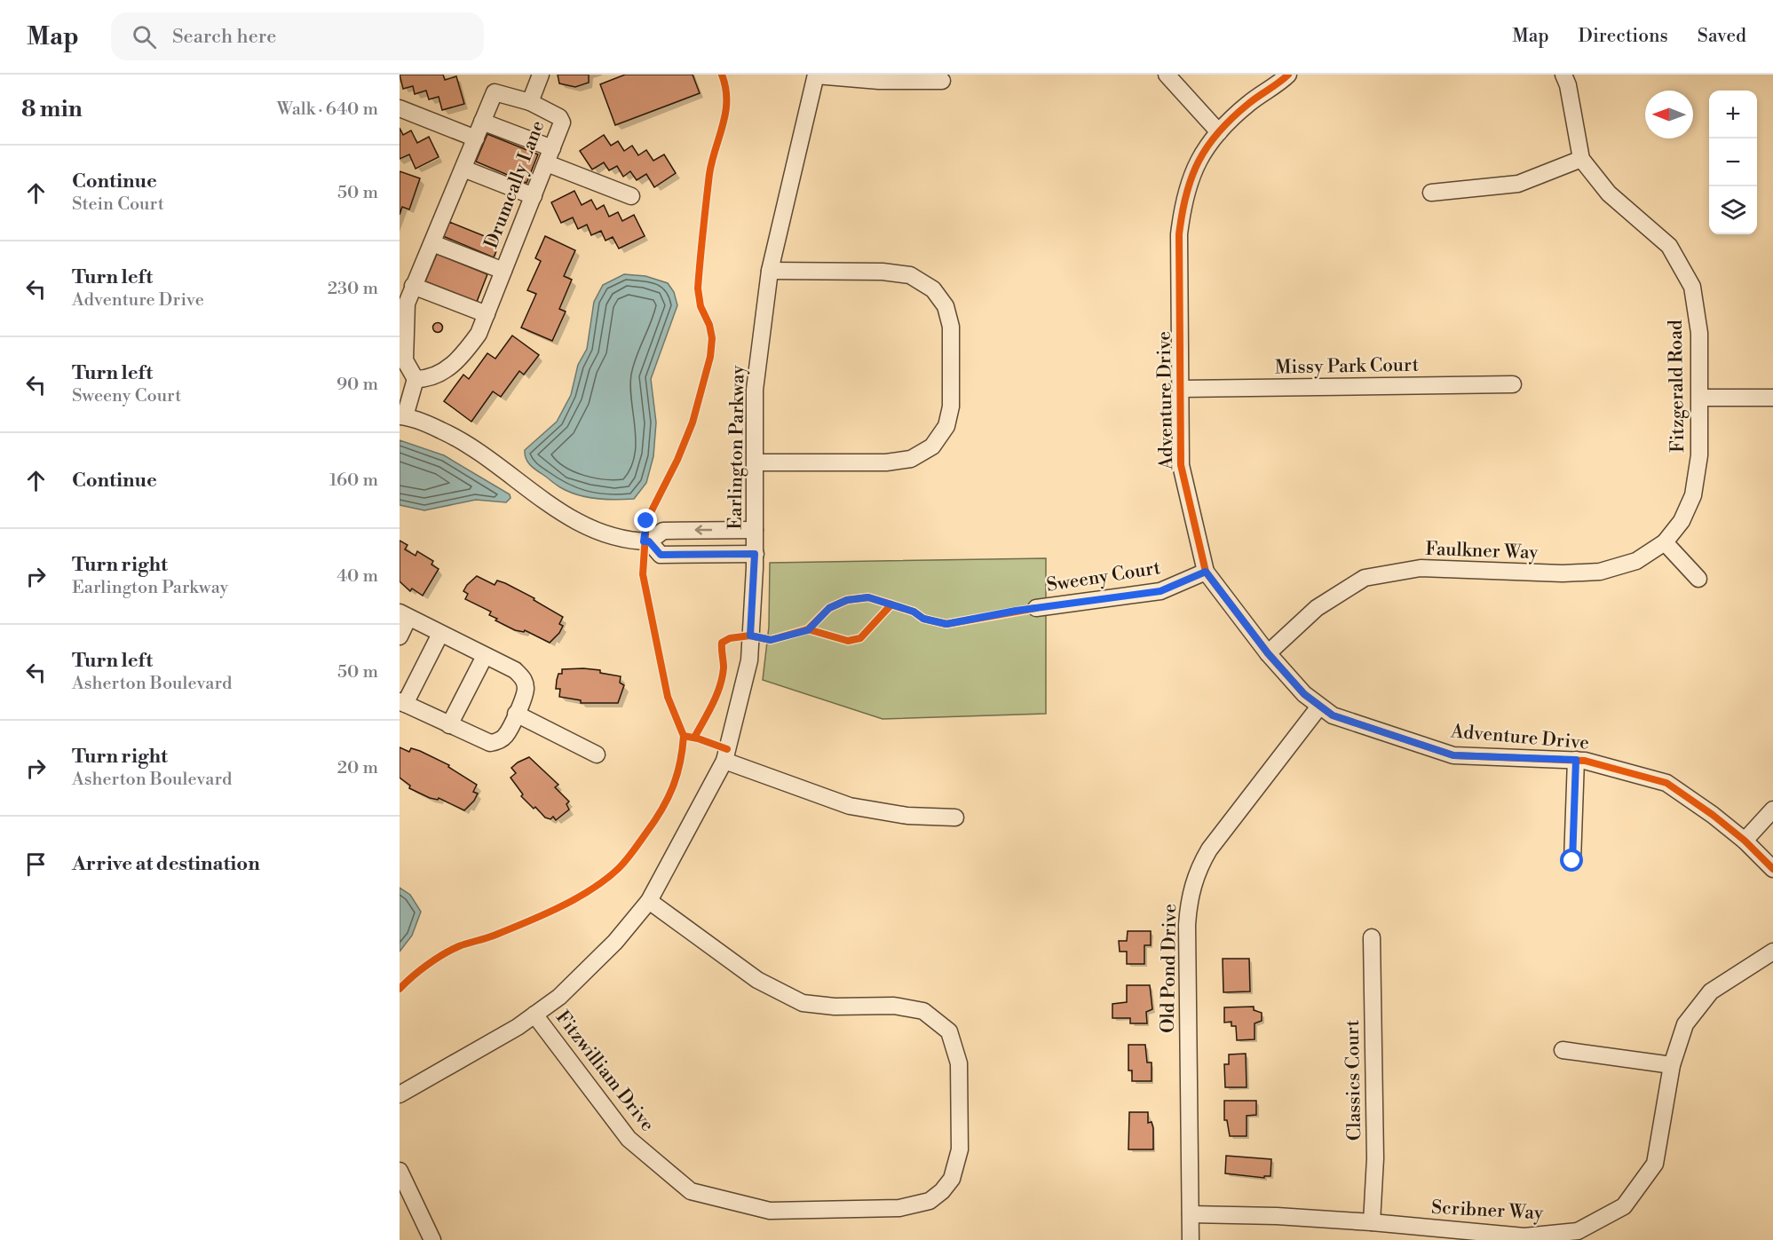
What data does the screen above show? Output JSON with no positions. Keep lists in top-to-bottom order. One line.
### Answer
{"streets":{"street":["Drumcally Lane","Missy Park Court","Fitzgerald Road","Adventure Drive","Earlington Parkway","Faulkner Way","Sweeny Court","Old Pond Drive","Fitzwilliam Drive","Classics Court","Scribner Way"]},"crossings":[["Missy Park Court","Adventure Drive"],["Fitzgerald Road","Faulkner Way"],["Adventure Drive","Faulkner Way"],["Adventure Drive","Sweeny Court"],["Adventure Drive","Old Pond Drive"],["Earlington Parkway","Fitzwilliam Drive"],["Old Pond Drive","Scribner Way"],["Classics Court","Scribner Way"]],"north":"left","page":{"header":"Map","search":"Search here","nav":["Map","Directions","Saved"],"heading":["8 min","Walk · 640 m"],"map_buttons":["+","−"],"list":[["Continue","Stein Court","50 m"],["Turn left","Adventure Drive","230 m"],["Turn left","Sweeny Court","90 m"],["Continue","160 m"],["Turn right","Earlington Parkway","40 m"],["Turn left","Asherton Boulevard","50 m"],["Turn right","Asherton Boulevard","20 m"],"Arrive at destination"]}}
